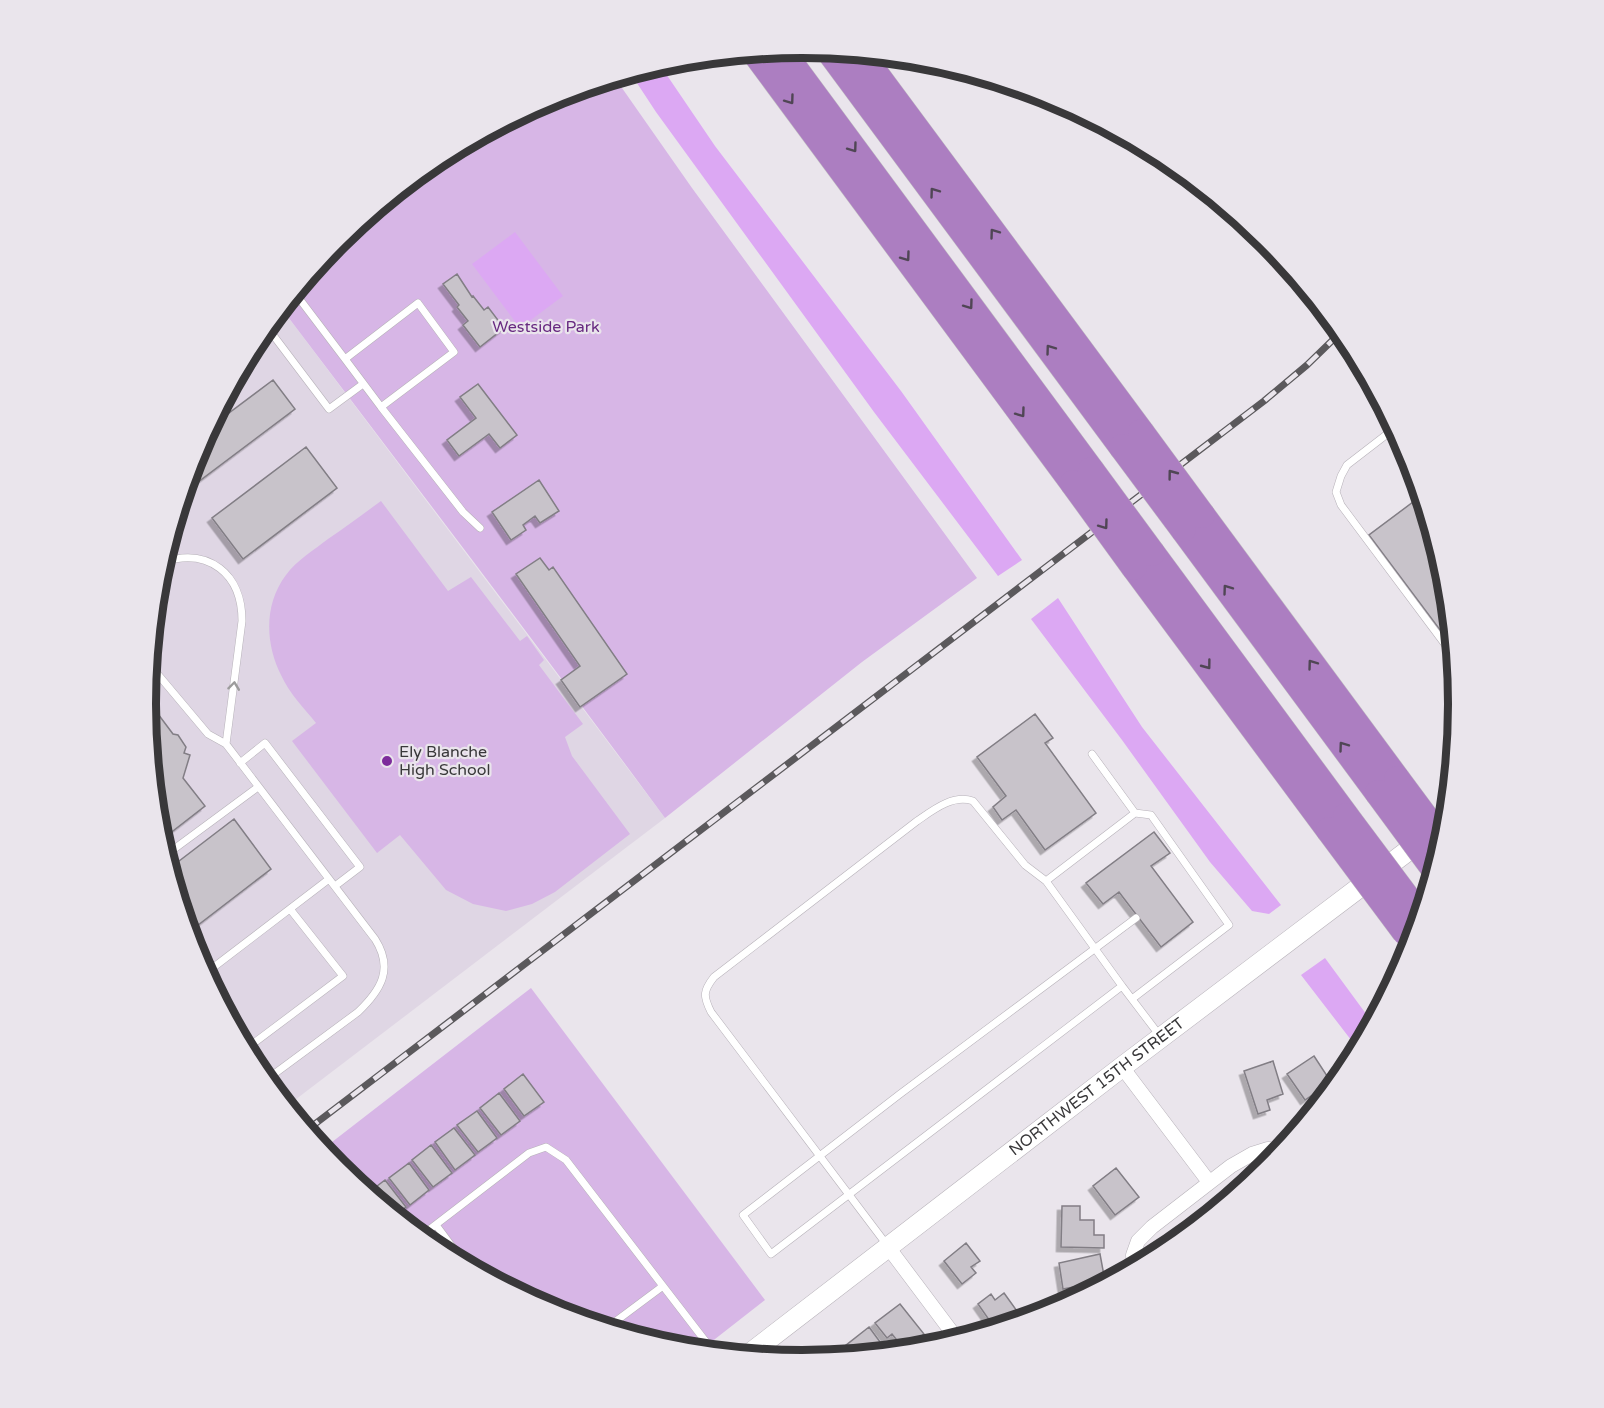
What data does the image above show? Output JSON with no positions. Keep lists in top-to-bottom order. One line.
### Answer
{"streets":{"street":["NORTHWEST 15TH STREET"]},"parks":["Westside Park"],"places":["Ely Blanche High School"]}
